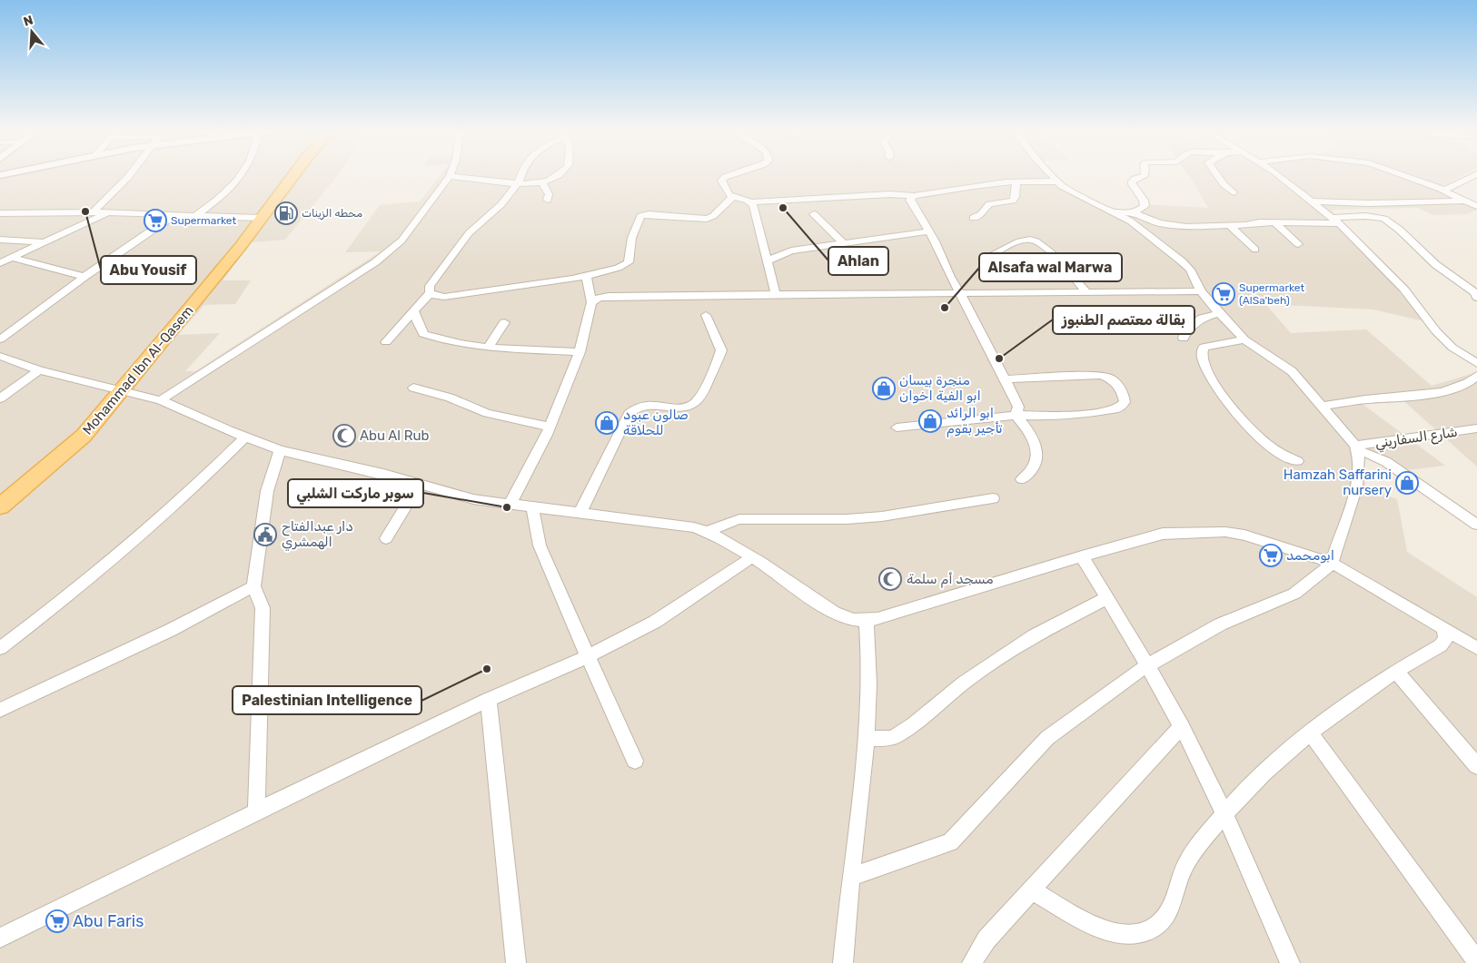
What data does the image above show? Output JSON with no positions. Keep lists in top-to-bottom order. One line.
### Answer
{"streets":{"main road":["Mohammad Ibn Al-Qasem"],"street":["شارع السفاريني"]},"places":{"other":["Ahlan","Abu Yousif","Alsafa wal Marwa","بقالة معتصم الطنبوز","سوبر ماركت الشلبي","Palestinian Intelligence"],"fuel station":["محطه الزينات"],"supermarket":["Supermarket","Supermarket (AlSa'beh)","ابومحمد","Abu Faris"],"shop":["منجرة بيسان ابو الفية اخوان","ابو الرائد تأجير بقوم","صالون عبود للحلاقة","Hamzah Saffarini nursery"],"mosque":["Abu Al Rub","مسجد أم سلمة"],"public building":["دار عبدالفتاح الهمشري"]},"north":"top"}
